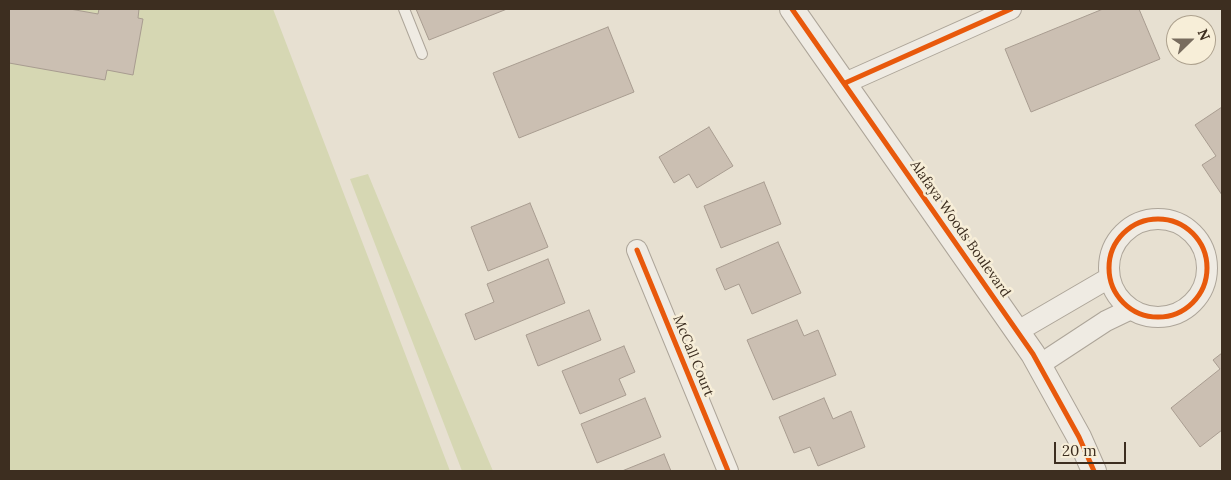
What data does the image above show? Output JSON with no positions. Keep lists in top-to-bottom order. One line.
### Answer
{"streets":{"street":["Alafaya Woods Boulevard","McCall Court"]},"scale_bar":"20 m","north":"right"}
